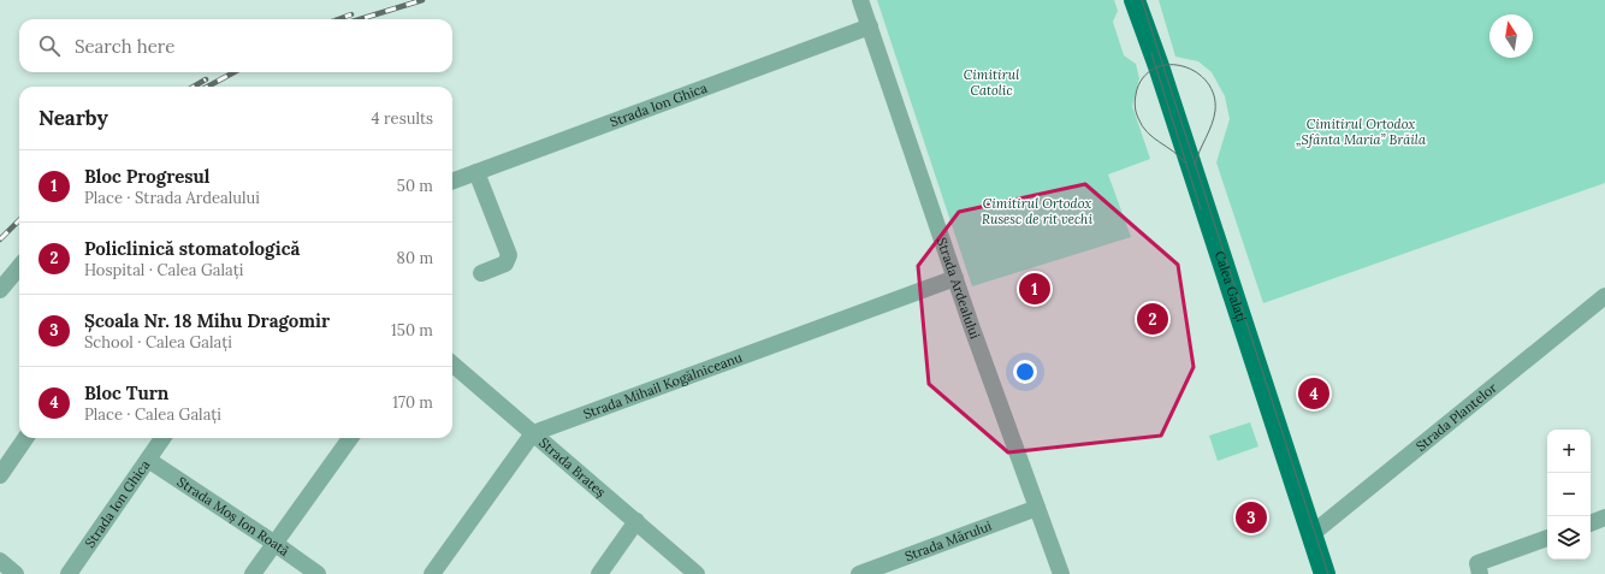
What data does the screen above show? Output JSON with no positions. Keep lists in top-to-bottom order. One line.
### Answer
{"streets":{"main road":["Calea Galați"],"street":["Strada Ion Ghica","Strada Ardealului","Strada Mihail Kogălniceanu","Strada Plantelor","Strada Brateș","Strada Moș Ion Roată","Strada Mărului"]},"crossings":[["Strada Ion Ghica","Strada Ardealului"],["Strada Ion Ghica","Strada Moș Ion Roată"],["Calea Galați","Strada Plantelor"],["Strada Ardealului","Strada Mihail Kogălniceanu"],["Strada Ardealului","Strada Mărului"],["Strada Mihail Kogălniceanu","Strada Brateș"]],"parks":["Cimitirul Catolic","Cimitirul Ortodox „Sfânta Maria” Brăila","Cimitirul Ortodox Rusesc de rit vechi"],"north":"top","page":{"search":"Search here","heading":["Nearby","4 results"],"list":[{"mark":"1","name":"Bloc Progresul","note":"Place · Strada Ardealului","value":"50 m"},{"mark":"2","name":"Policlinică stomatologică","note":"Hospital · Calea Galați","value":"80 m"},{"mark":"3","name":"Școala Nr. 18 Mihu Dragomir","note":"School · Calea Galați","value":"150 m"},{"mark":"4","name":"Bloc Turn","note":"Place · Calea Galați","value":"170 m"}],"pins":["1","2","4","3"],"map_buttons":["+","−"]}}
